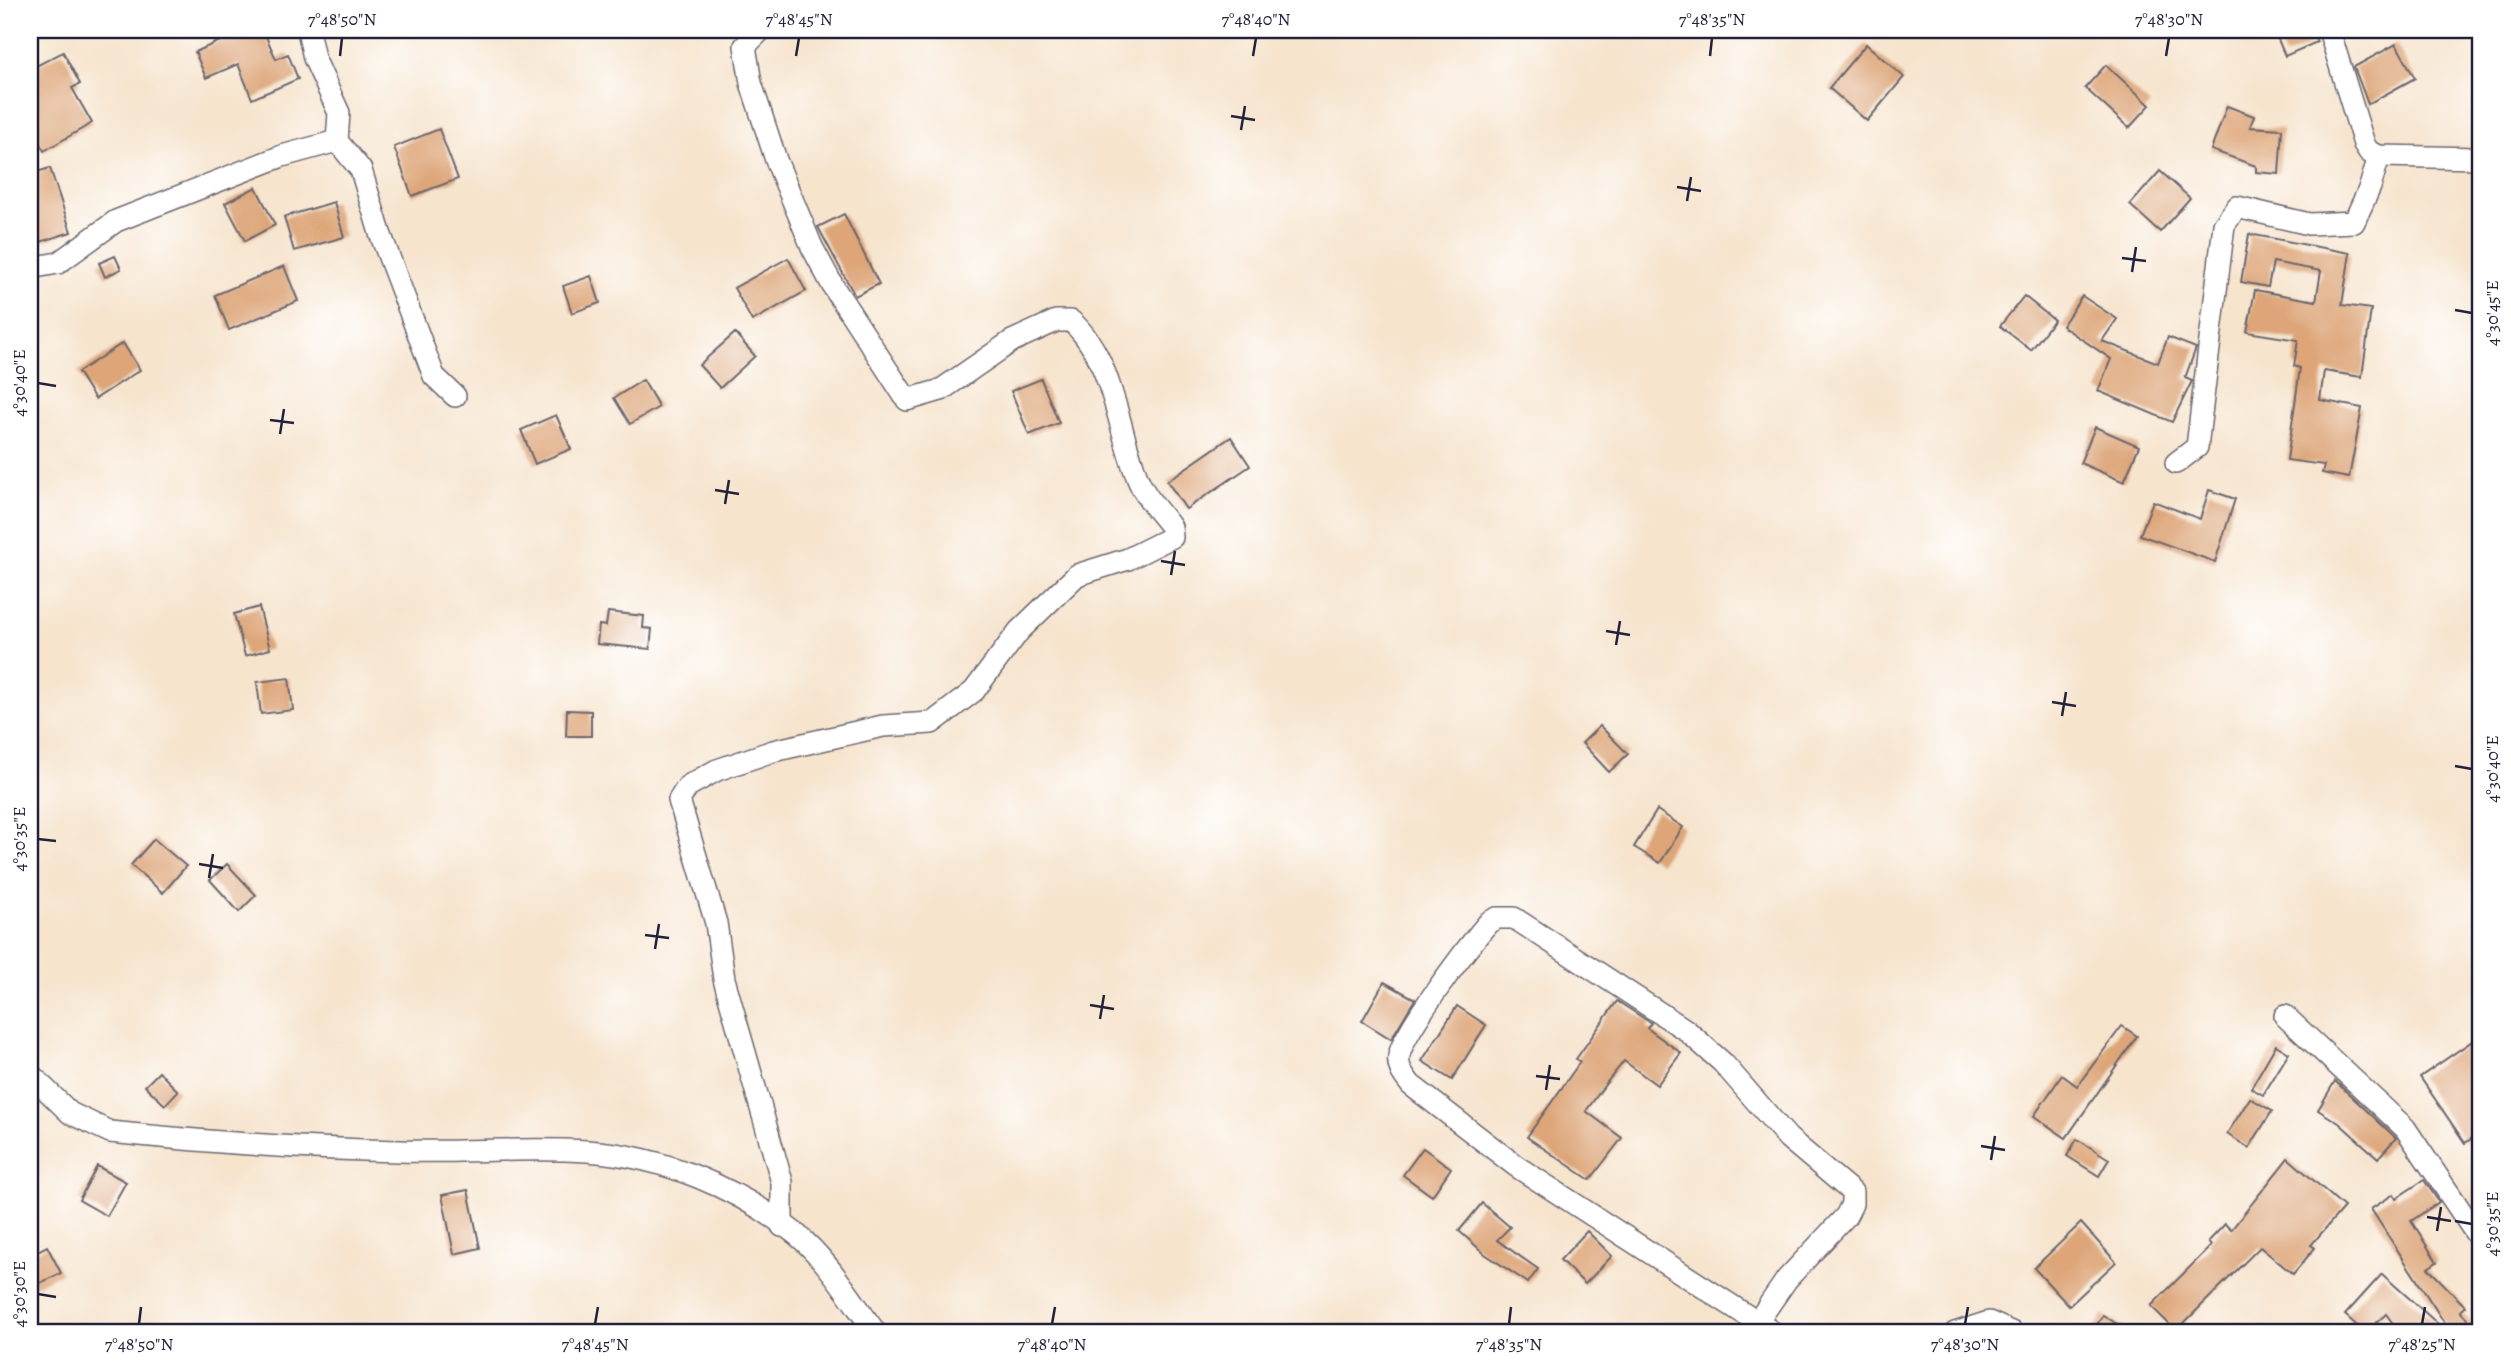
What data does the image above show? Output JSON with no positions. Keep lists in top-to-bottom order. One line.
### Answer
{"coordinates":["7°48'50\"N","7°48'45\"N","7°48'40\"N","7°48'35\"N","7°48'30\"N","4°30'45\"E","4°30'40\"E","4°30'35\"E","4°30'30\"E","7°48'25\"N"]}
